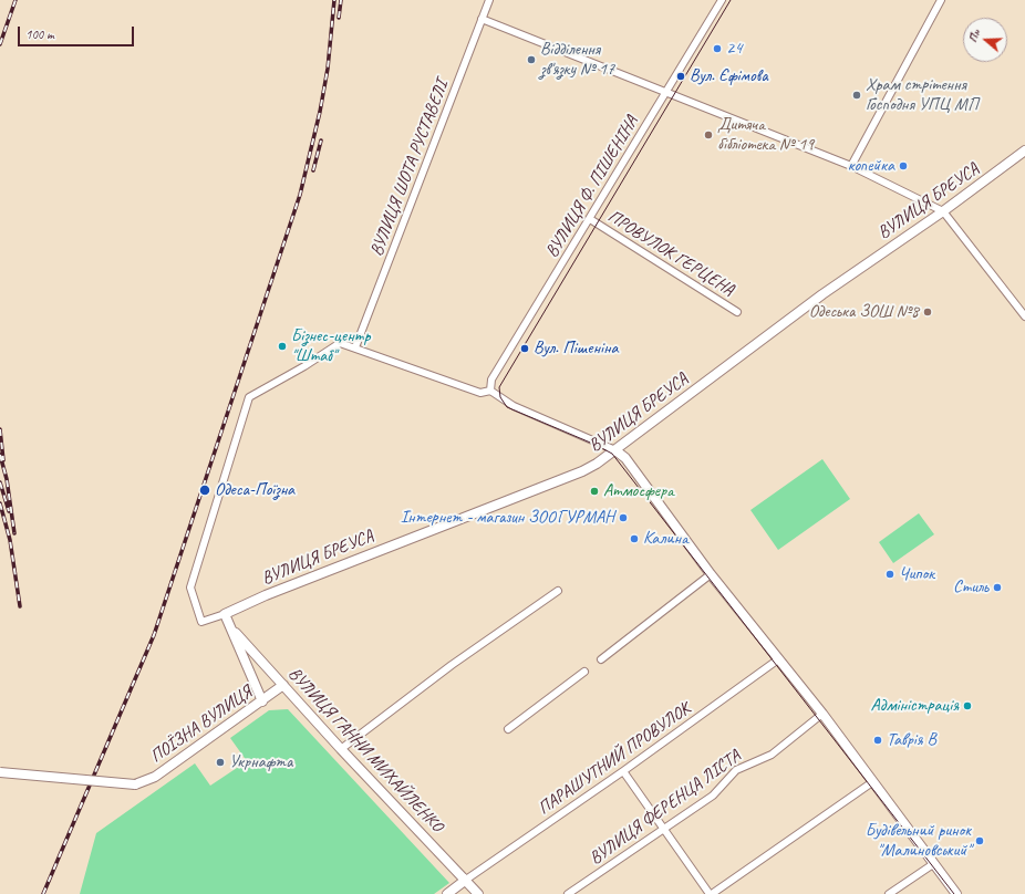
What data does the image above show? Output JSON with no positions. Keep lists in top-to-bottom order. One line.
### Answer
{"streets":{"street":["ВУЛИЦЯ ШОТА РУСТАВЕЛІ","ВУЛИЦЯ Ф. ПІШЕНІНА","ВУЛИЦЯ БРЕУСА","ПРОВУЛОК ГЕРЦЕНА","ПОЇЗНА ВУЛИЦЯ","ВУЛИЦЯ ГАННИ МИХАЙЛЕНКО","ПАРАШУТНИЙ ПРОВУЛОК","ВУЛИЦЯ ФЕРЕНЦА ЛІСТА"]},"crossings":[["ВУЛИЦЯ Ф. ПІШЕНІНА","ПРОВУЛОК ГЕРЦЕНА"],["ВУЛИЦЯ БРЕУСА","ВУЛИЦЯ ГАННИ МИХАЙЛЕНКО"],["ПОЇЗНА ВУЛИЦЯ","ВУЛИЦЯ ГАННИ МИХАЙЛЕНКО"],["ВУЛИЦЯ ГАННИ МИХАЙЛЕНКО","ПАРАШУТНИЙ ПРОВУЛОК"]],"places":["24","Відділення зв'язку № 17","Вул. Єфімова","Храм стрітення Господня УПЦ МП","Дитяча бібліотека № 19","копейка","Одеська ЗОШ №8","Бізнес-центр \"Штаб\"","Вул. Пішеніна","Одеса-Поїзна","Атмосфера","Інтернет - магазин ЗООГУРМАН","Калина","Чипок","Стиль","Адміністрація","Таврія В","Укрнафта","Будівельний ринок \"Малиновський\""],"scale_bar":"100 m","north":"left"}
